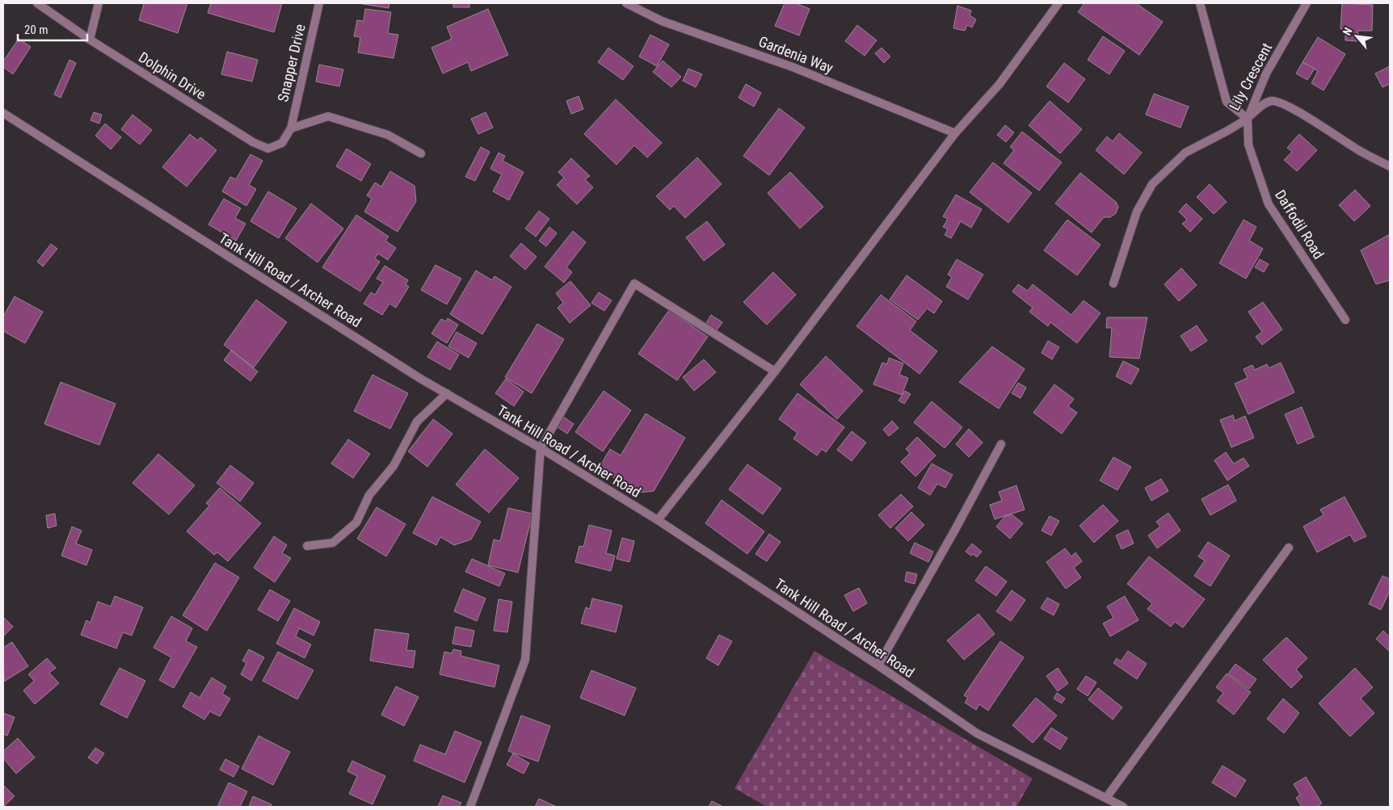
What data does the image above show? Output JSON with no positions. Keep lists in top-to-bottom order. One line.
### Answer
{"streets":{"street":["Gardenia Way","Snapper Drive","Dolphin Drive","Lily Crescent","Daffodil Road","Tank Hill Road / Archer Road"]},"crossings":[["Snapper Drive","Dolphin Drive"],["Lily Crescent","Daffodil Road"]],"scale_bar":"20 m","north":"top left"}
